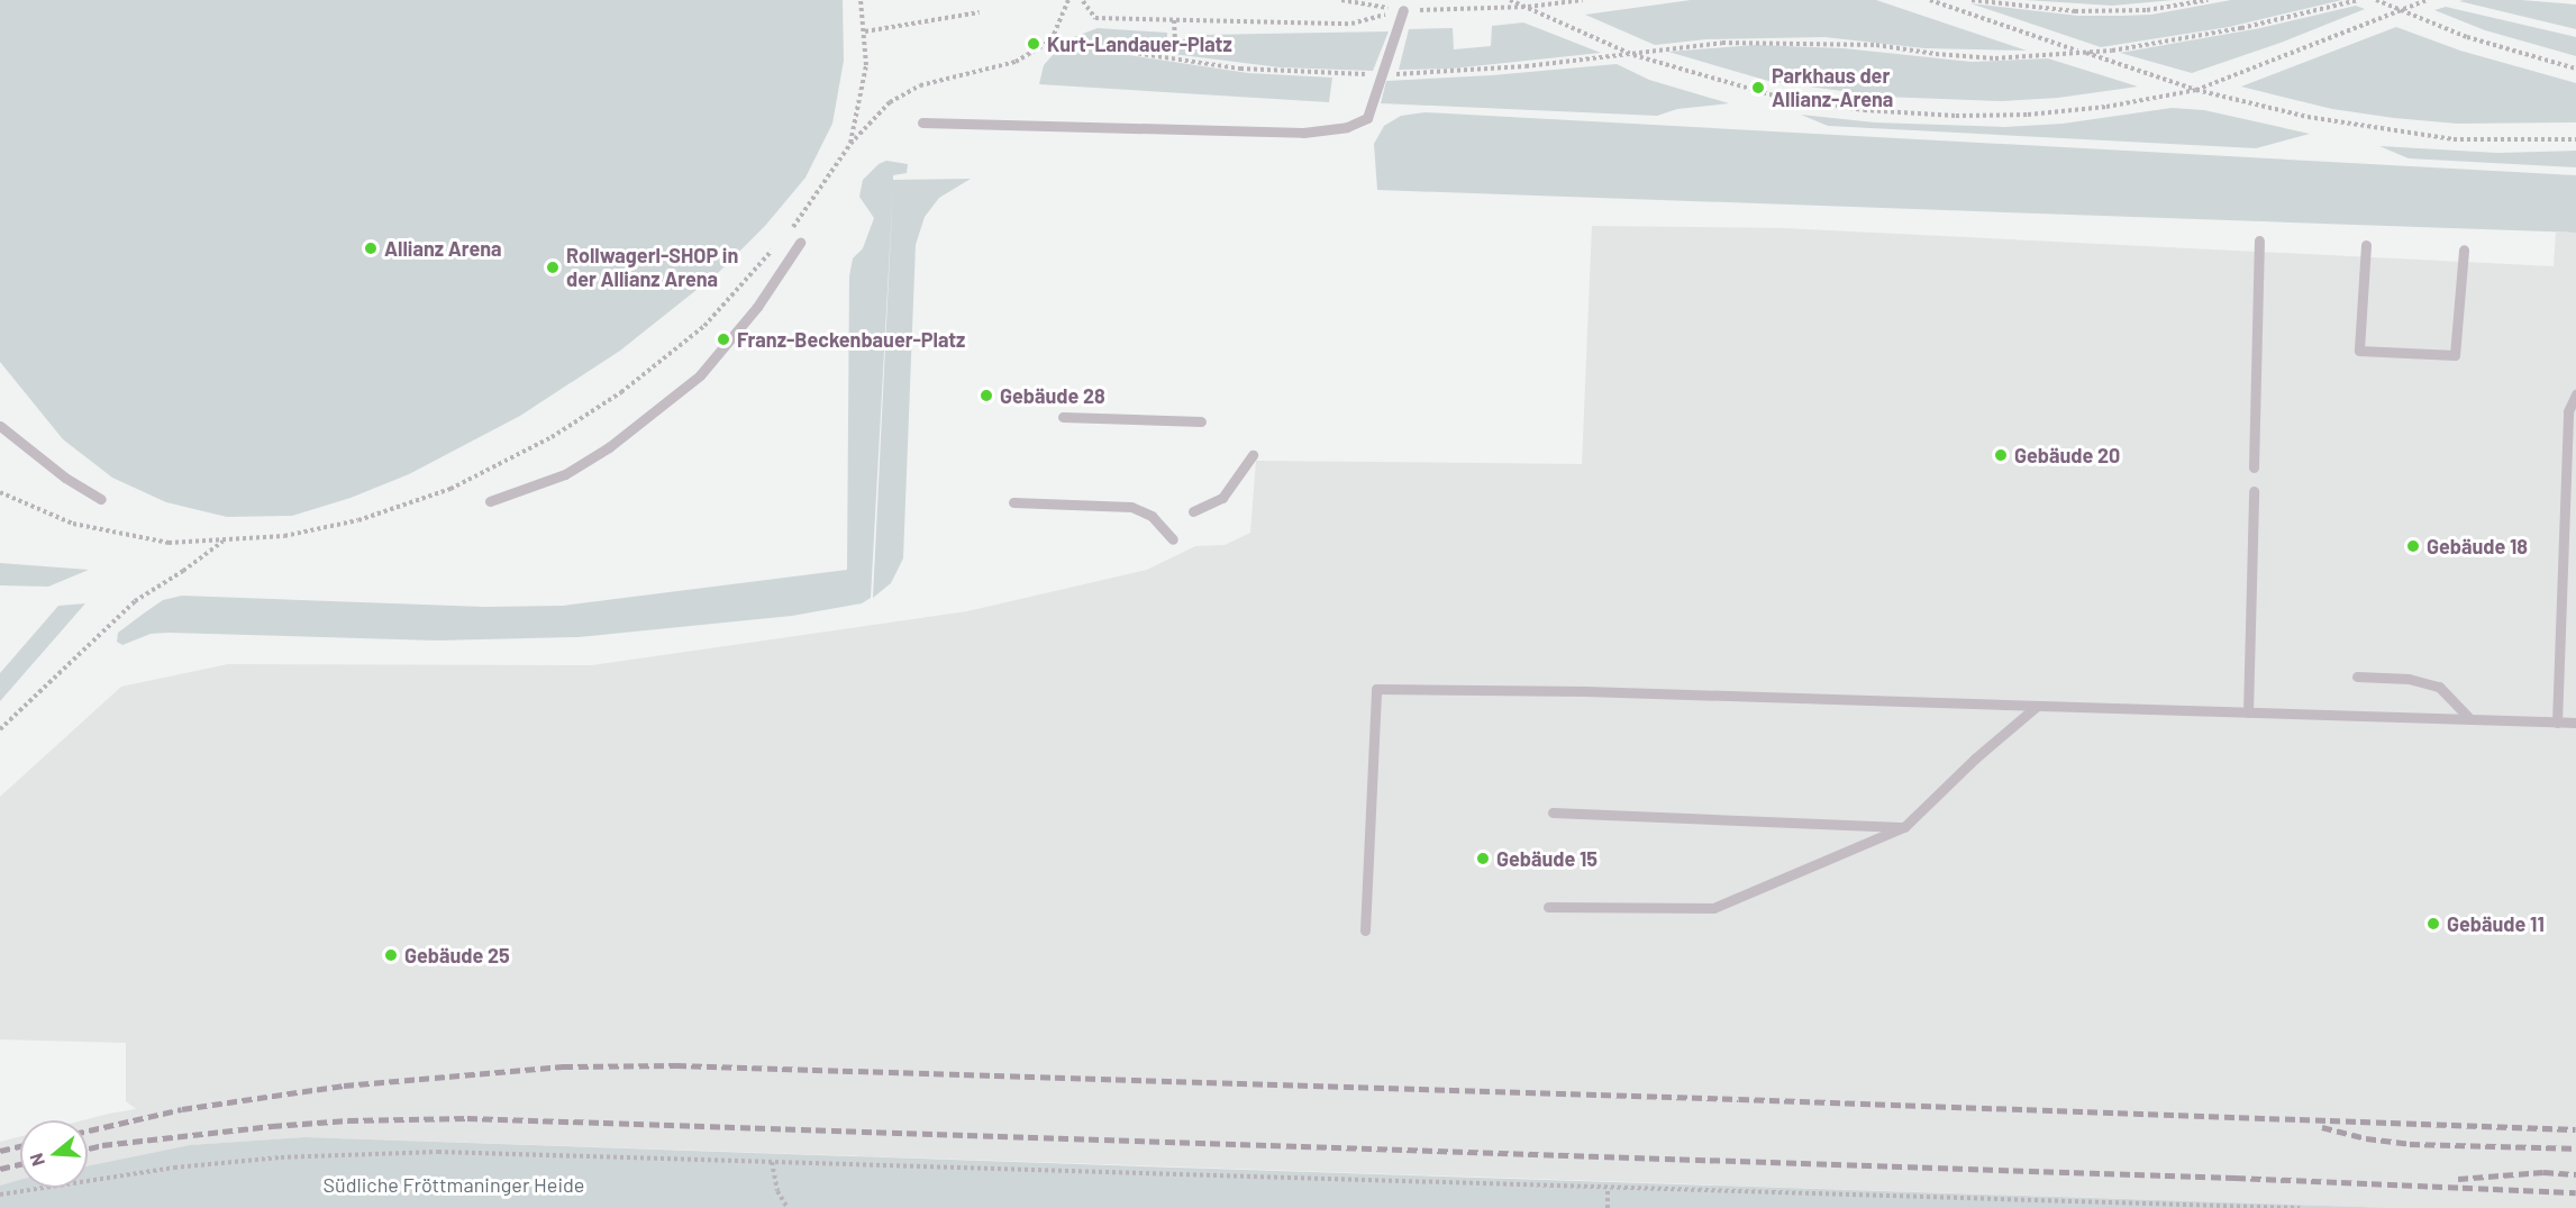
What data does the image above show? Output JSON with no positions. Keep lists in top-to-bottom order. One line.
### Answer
{"parks":["Südliche Fröttmaninger Heide"],"places":["Kurt-Landauer-Platz","Parkhaus der Allianz-Arena","Allianz Arena","Rollwagerl-SHOP in der Allianz Arena","Franz-Beckenbauer-Platz","Gebäude 28","Gebäude 20","Gebäude 18","Gebäude 15","Gebäude 11","Gebäude 25"],"north":"left"}
